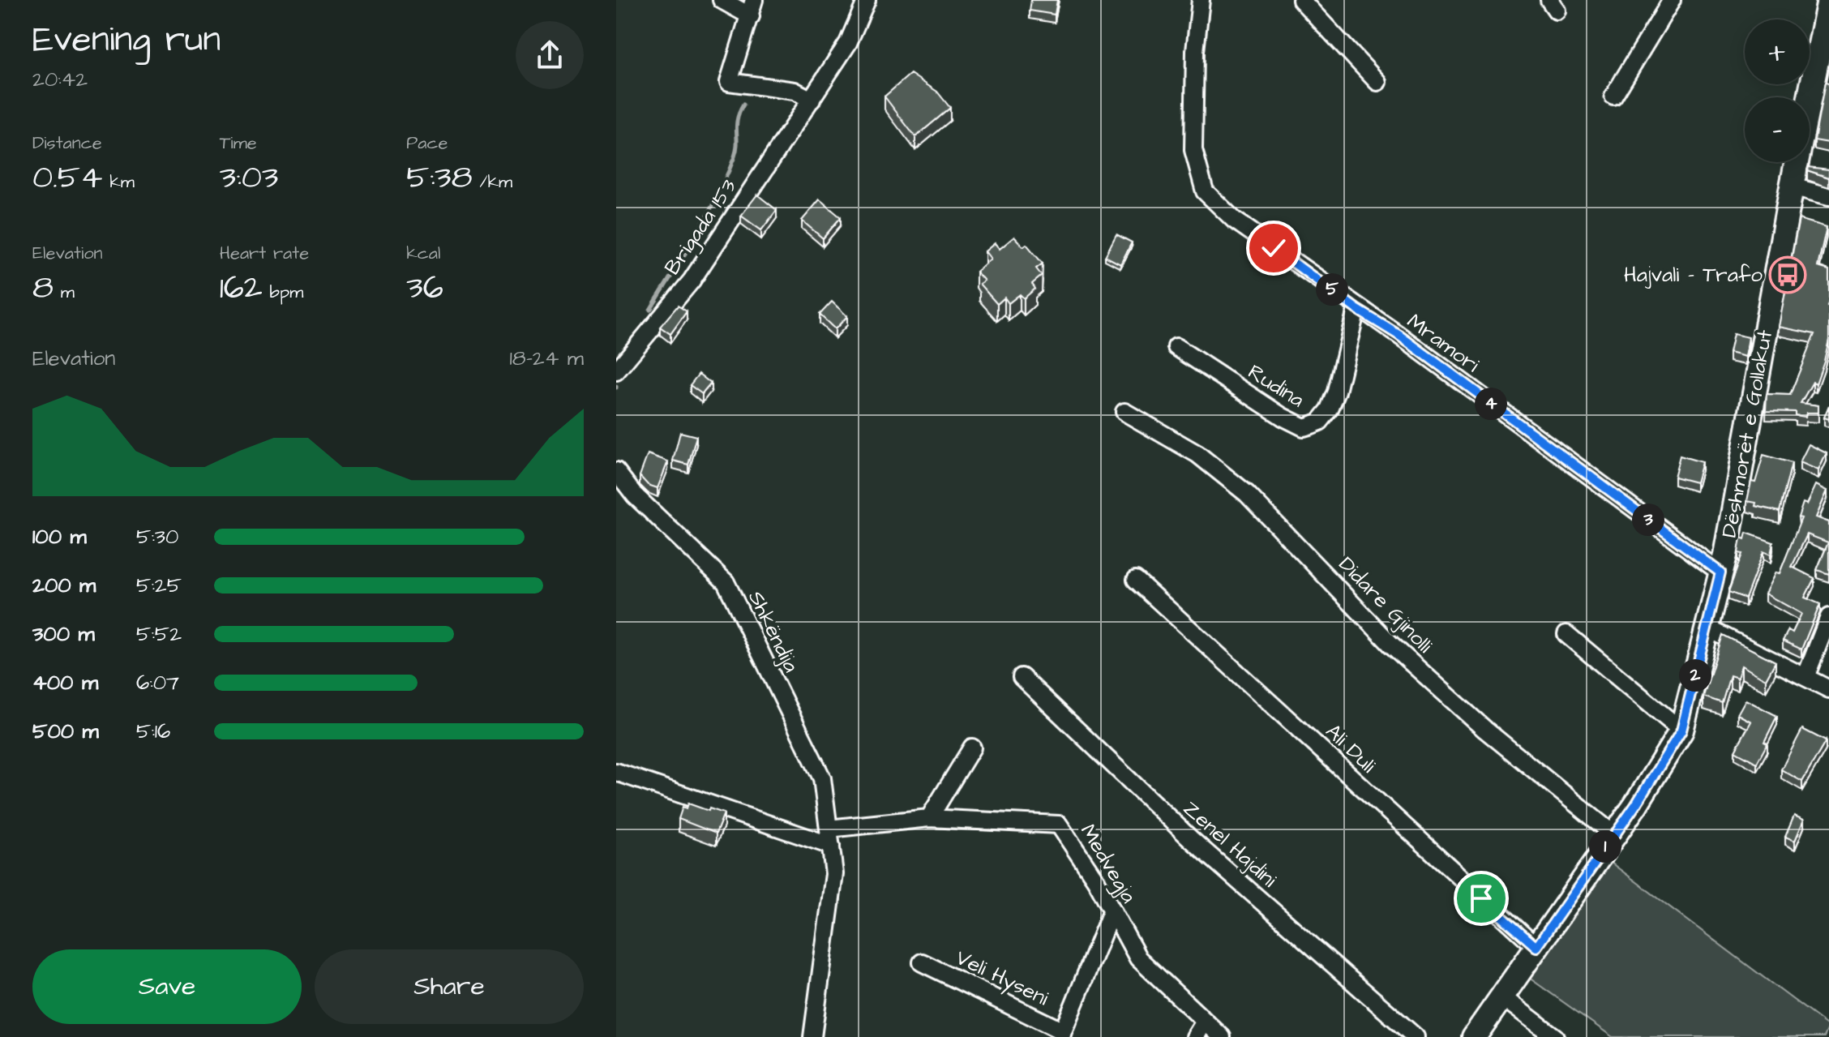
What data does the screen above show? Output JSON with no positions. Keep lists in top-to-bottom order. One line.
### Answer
{"streets":{"street":["Brigada 153","Mramori","Rudina","Dëshmorët e Gollakut","Didare Gjinolli","Shkëndija","Ali Duli","Zenel Hajdini","Medvegja","Veli Hyseni"]},"crossings":[["Mramori","Rudina"],["Mramori","Dëshmorët e Gollakut"],["Dëshmorët e Gollakut","Didare Gjinolli"],["Dëshmorët e Gollakut","Ali Duli"],["Shkëndija","Medvegja"],["Medvegja","Veli Hyseni"]],"places":{"bus stop":["Hajvali - Trafo"]},"page":{"heading":["Evening run","20:42"],"map_buttons":["+","−"],"stats":[["Distance","0.54 km"],["Time","3:03"],["Pace","5:38 /km"],["Elevation","8 m"],["Heart rate","162 bpm"],["kcal","36"]],"pins":["5","4","3","2","1"],"chart":["Elevation","18–24 m"],"list":[{"name":"100 m","note":"5:30"},{"name":"200 m","note":"5:25"},{"name":"300 m","note":"5:52"},{"name":"400 m","note":"6:07"},{"name":"500 m","note":"5:16"}],"buttons":["Save","Share"]}}
